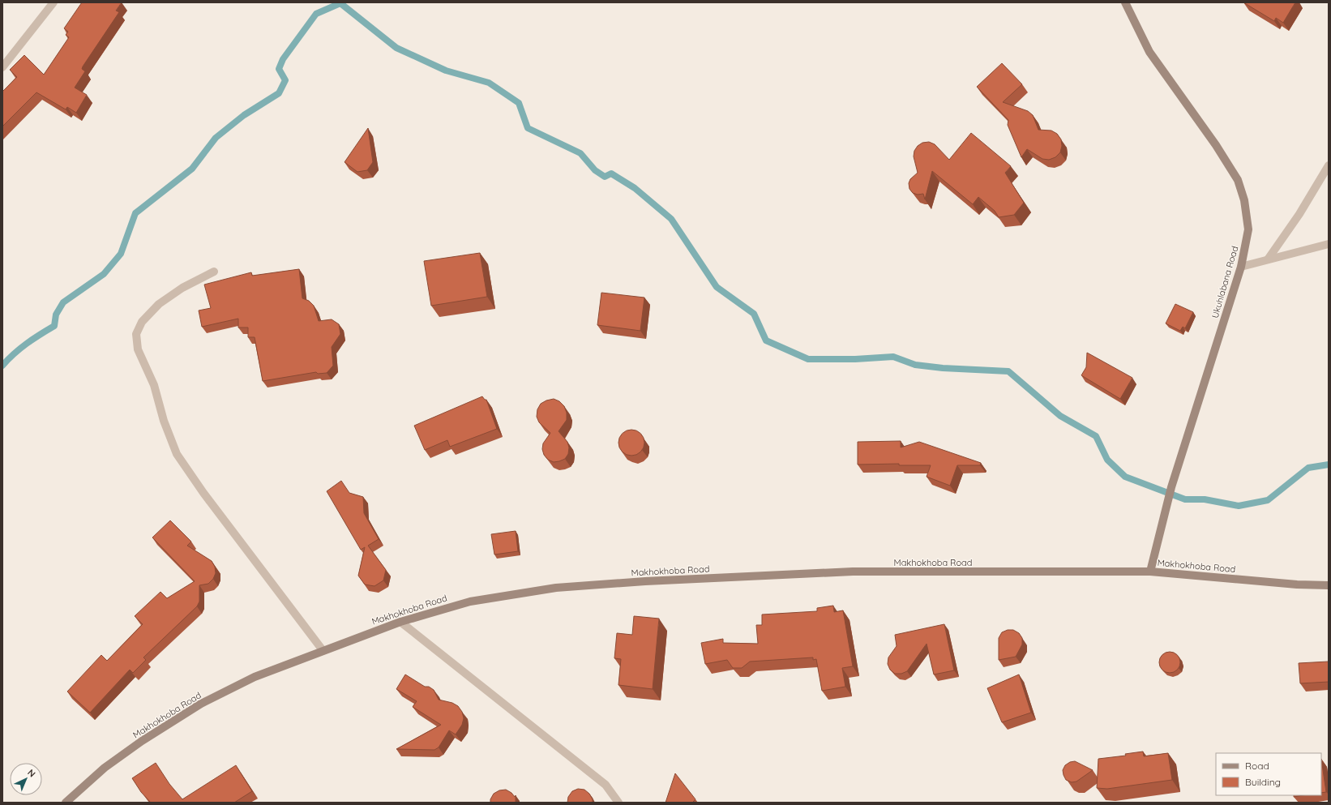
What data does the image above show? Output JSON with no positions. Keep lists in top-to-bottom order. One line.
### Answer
{"streets":{"street":["Ukuhlabana Road","Makhokhoba Road"]},"crossings":[["Ukuhlabana Road","Makhokhoba Road"]],"legend":["Road","Building"],"north":"top right"}
